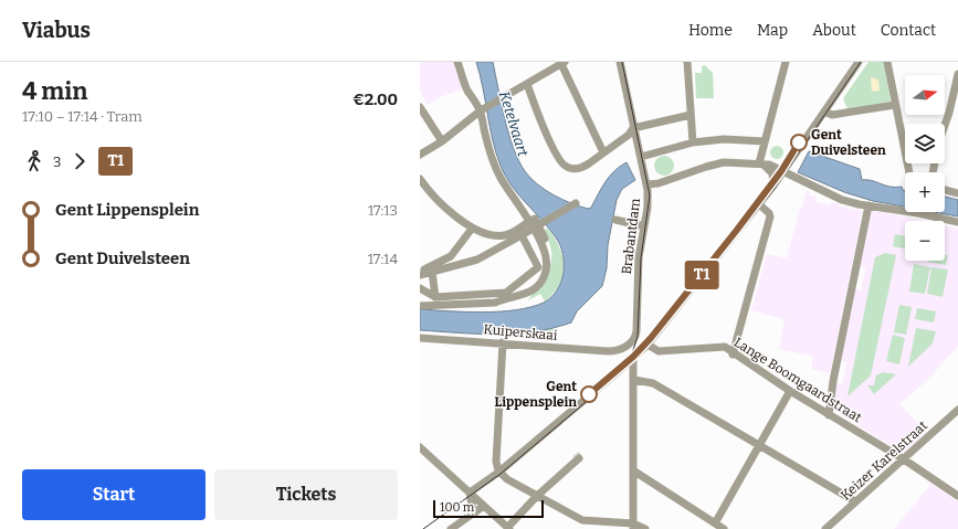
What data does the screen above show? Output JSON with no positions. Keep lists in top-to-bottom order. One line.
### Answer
{"streets":{"street":["Brabantdam","Kuiperskaai","Lange Boomgaardstraat","Keizer Karelstraat"]},"crossings":[["Brabantdam","Kuiperskaai"],["Lange Boomgaardstraat","Keizer Karelstraat"]],"water":["Ketelvaart"],"places":["Gent Duivelsteen","Gent Lippensplein"],"lines":["tram line T1"],"scale_bar":"100 m","north":"right","page":{"header":"Viabus","nav":["Home","Map","About","Contact"],"heading":["4 min","17:10 – 17:14 · Tram","€2.00"],"on_map":"T1","map_buttons":["+","−"],"legs":["3","T1"],"list":[{"name":"Gent Lippensplein","value":"17:13"},{"name":"Gent Duivelsteen","value":"17:14"}],"buttons":["Start","Tickets"],"scale":"100 m"}}
